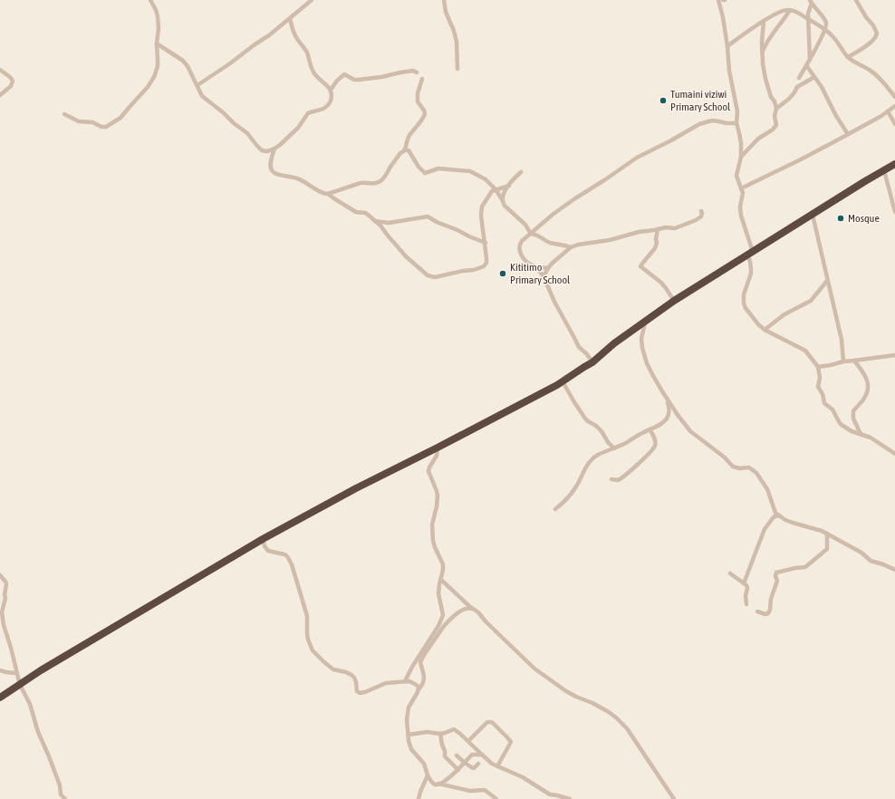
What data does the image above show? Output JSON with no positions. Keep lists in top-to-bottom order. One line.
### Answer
{"places":["Tumaini viziwi Primary School","Mosque","Kititimo Primary School"]}
